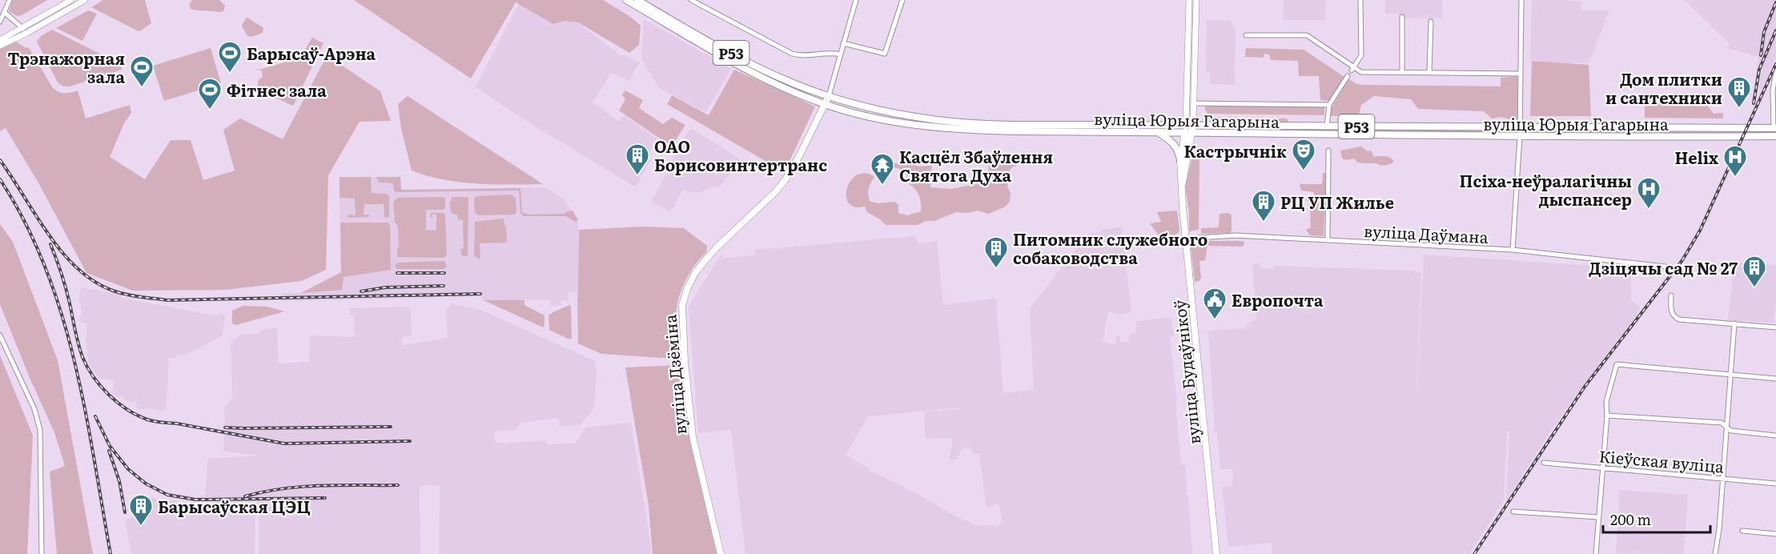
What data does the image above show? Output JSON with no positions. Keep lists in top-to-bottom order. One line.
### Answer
{"streets":{"main road":["Р53","вуліца Юрыя Гагарына","вуліца Будаўнікоў","вуліца Дзёміна"],"street":["вуліца Даўмана","Кіеўская вуліца"]},"crossings":[["вуліца Юрыя Гагарына","вуліца Будаўнікоў"],["вуліца Юрыя Гагарына","вуліца Дзёміна"],["вуліца Даўмана","вуліца Будаўнікоў"]],"places":{"sports":["Барысаў-Арэна","Трэнажорная зала","Фітнес зала"],"building":["Дом плитки и сантехники","ОАО Борисовинтертранс","РЦ УП Жилье","Питомник служебного собаководства","Дзіцячы сад № 27","Барысаўская ЦЭЦ"],"theatre":["Кастрычнік"],"hospital":["Helix","Псіха-неўралагічны дыспансер"],"temple":["Касцёл Збаўлення Святога Духа"],"public building":["Европочта"]},"scale_bar":"200 m"}
